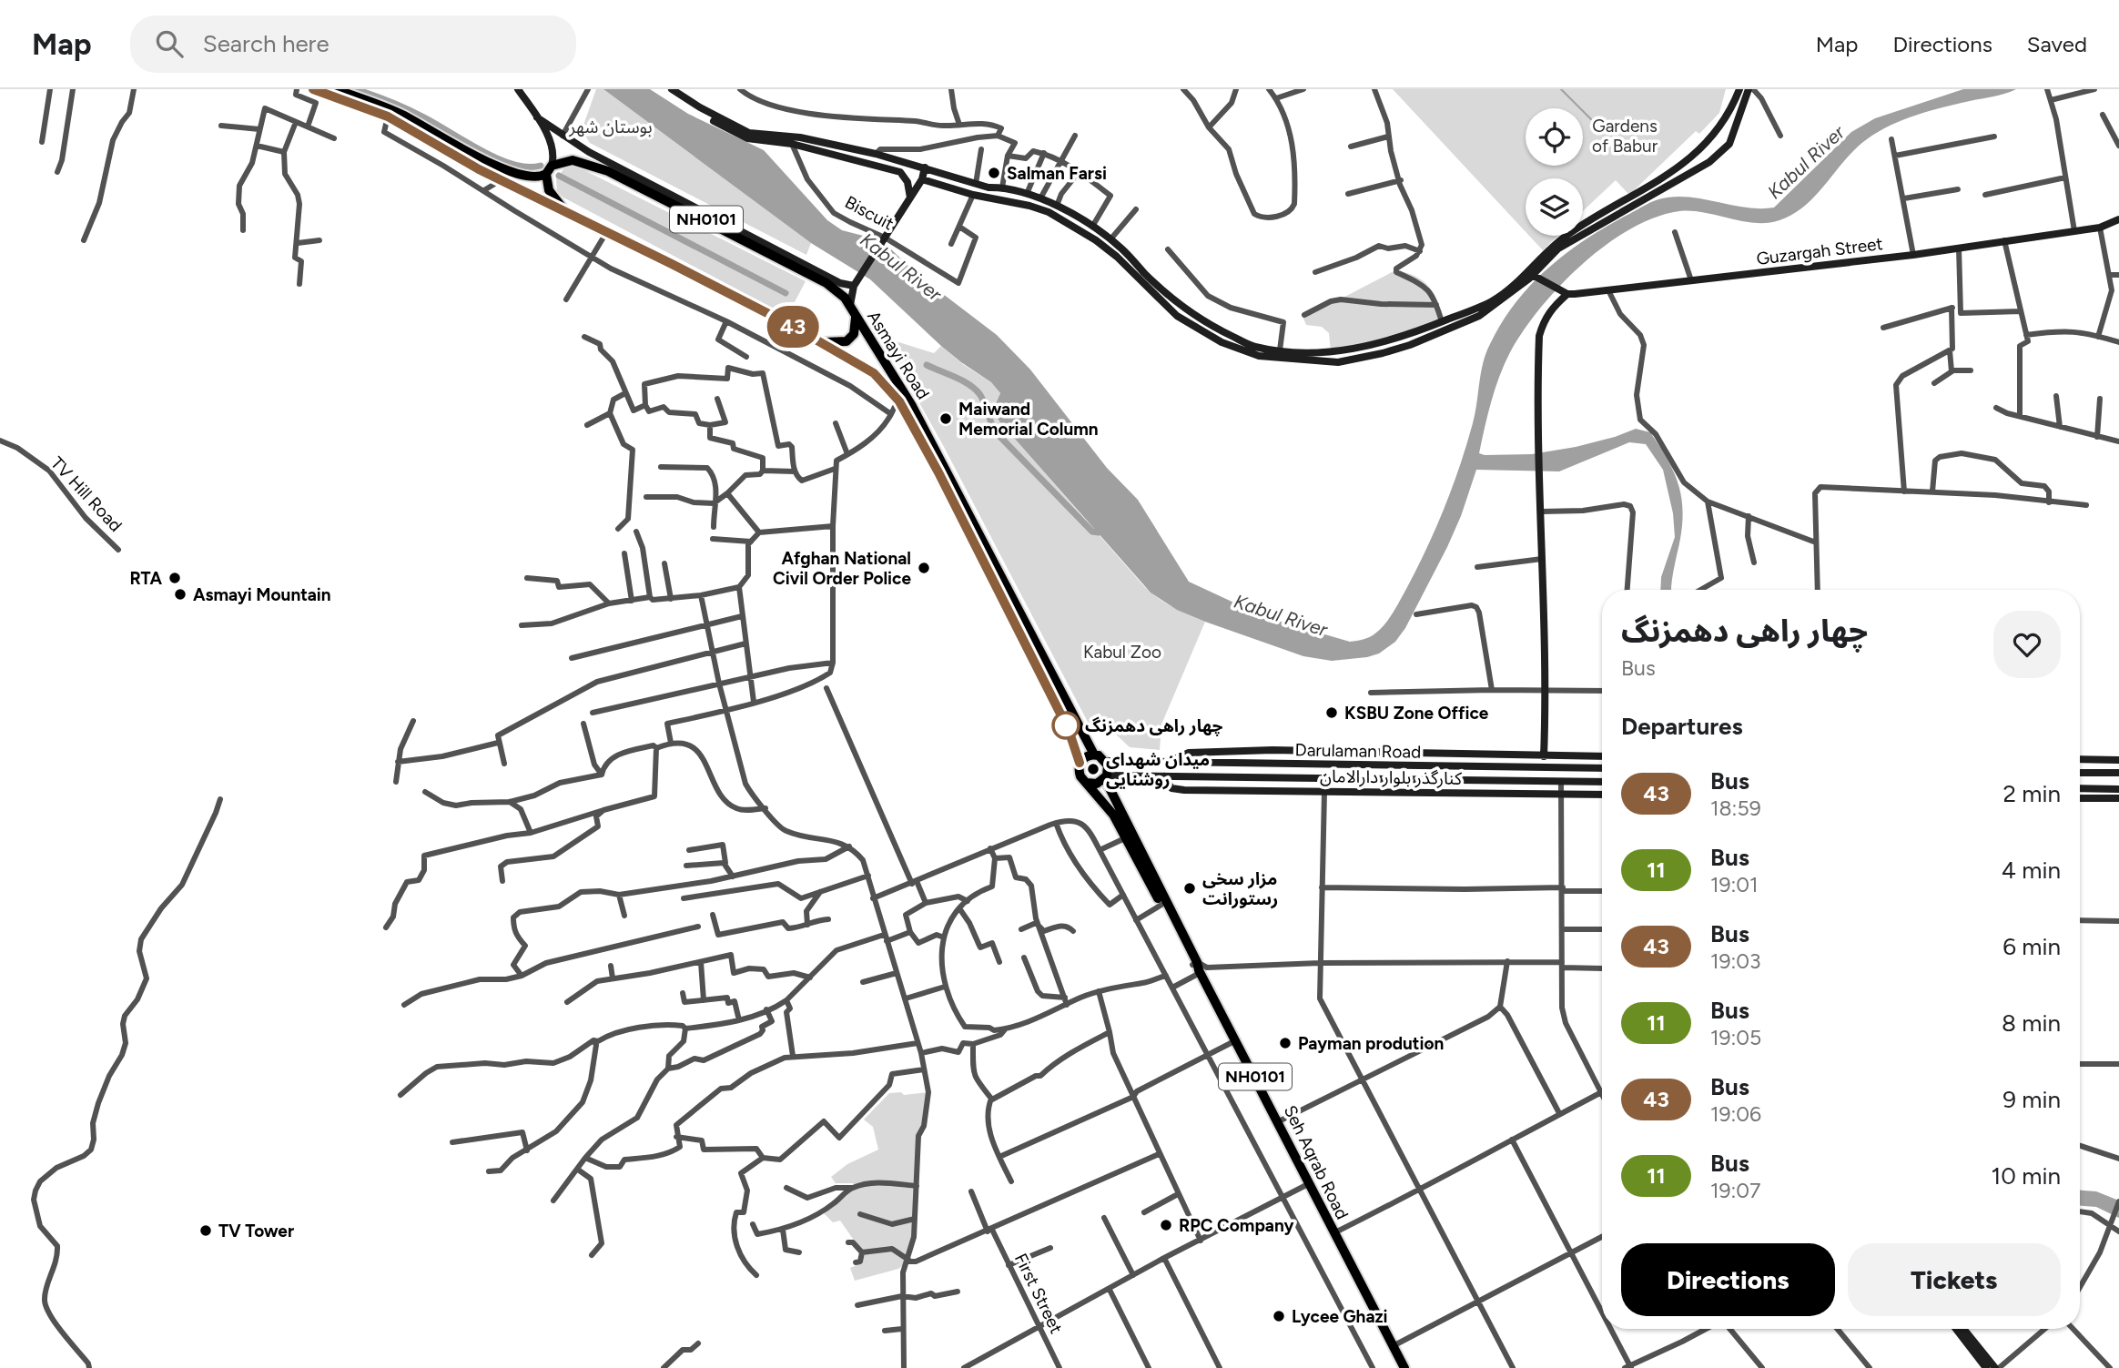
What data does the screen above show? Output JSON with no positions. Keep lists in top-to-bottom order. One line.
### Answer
{"streets":{"highway":["NH0101","Asmayi Road","Seh Aqrab Road"],"main road":["Guzargah Street","Darulaman Road","کنارگذر بلوار دارالامان"],"street":["Biscuit","TV Hill Road","First Street"]},"crossings":[["NH0101","Asmayi Road"],["NH0101","Darulaman Road"],["NH0101","Seh Aqrab Road"],["Asmayi Road","Darulaman Road"],["Darulaman Road","کنارگذر بلوار دارالامان"]],"water":["Kabul River"],"parks":["Gardens of Babur","بوستان شهر","Kabul Zoo"],"places":["Salman Farsi","Maiwand Memorial Column","Afghan National Civil Order Police","RTA","Asmayi Mountain","KSBU Zone Office","چهار راهی دهمزنگ","میدان شهدای روشنایی","مزار سخی رستورانت","Payman prodution","RPC Company","TV Tower","Lycee Ghazi"],"lines":["bus line 43"],"page":{"header":"Map","search":"Search here","nav":["Map","Directions","Saved"],"on_map":"43","heading":[["چهار راهی دهمزنگ","Bus"],"Departures"],"list":[{"mark":"43","name":"Bus","note":"18:59","value":"2 min"},{"mark":"11","name":"Bus","note":"19:01","value":"4 min"},{"mark":"43","name":"Bus","note":"19:03","value":"6 min"},{"mark":"11","name":"Bus","note":"19:05","value":"8 min"},{"mark":"43","name":"Bus","note":"19:06","value":"9 min"},{"mark":"11","name":"Bus","note":"19:07","value":"10 min"}],"buttons":["Directions","Tickets"]}}
